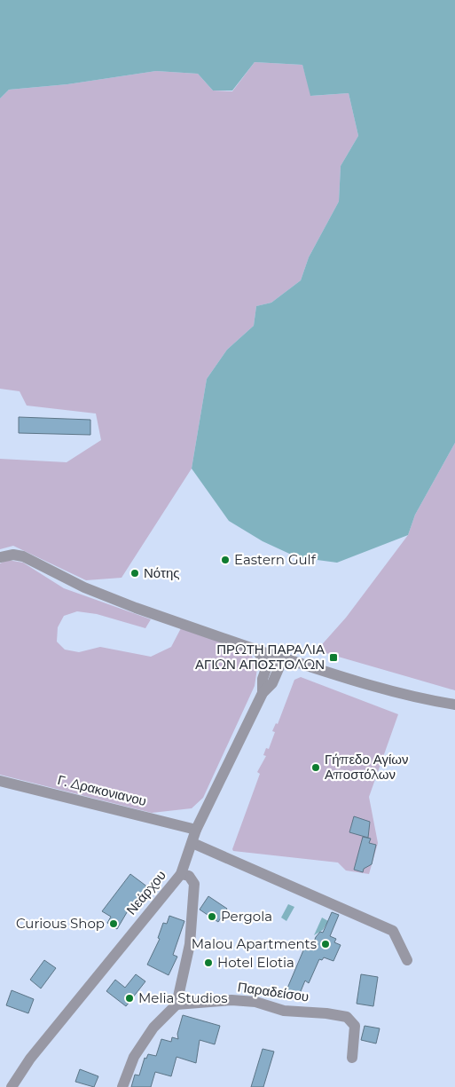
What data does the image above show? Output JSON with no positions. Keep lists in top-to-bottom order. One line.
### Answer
{"streets":{"street":["Γ. Δρακονιανου","Νεάρχου","Παραδείσου"]},"crossings":[["Γ. Δρακονιανου","Νεάρχου"]],"places":{"other":["Eastern Gulf","Νότης","Γήπεδο Αγίων Αποστόλων","Pergola","Curious Shop","Malou Apartments","Hotel Elotia","Melia Studios"],"transit":["ΠΡΩΤΗ ΠΑΡΑΛΙΑ ΑΓΙΩΝ ΑΠΟΣΤΟΛΩΝ"]}}
